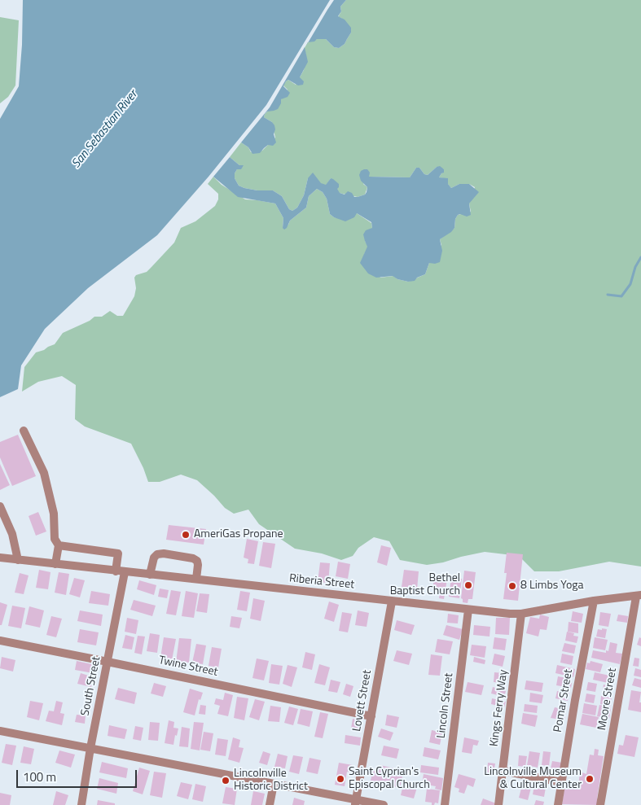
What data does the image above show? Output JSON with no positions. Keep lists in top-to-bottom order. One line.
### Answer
{"streets":{"street":["Riberia Street","Twine Street","South Street","Moore Street","Lovett Street","Pomar Street","Lincoln Street","Kings Ferry Way"]},"crossings":[["Riberia Street","South Street"],["Riberia Street","Moore Street"],["Riberia Street","Lovett Street"],["Riberia Street","Pomar Street"],["Riberia Street","Lincoln Street"],["Riberia Street","Kings Ferry Way"],["Twine Street","South Street"],["Twine Street","Lovett Street"]],"water":["San Sebastian River"],"places":["AmeriGas Propane","Bethel Baptist Church","8 Limbs Yoga","Saint Cyprian's Episcopal Church","Lincolnville Museum & Cultural Center","Lincolnville Historic District"],"scale_bar":"100 m"}
